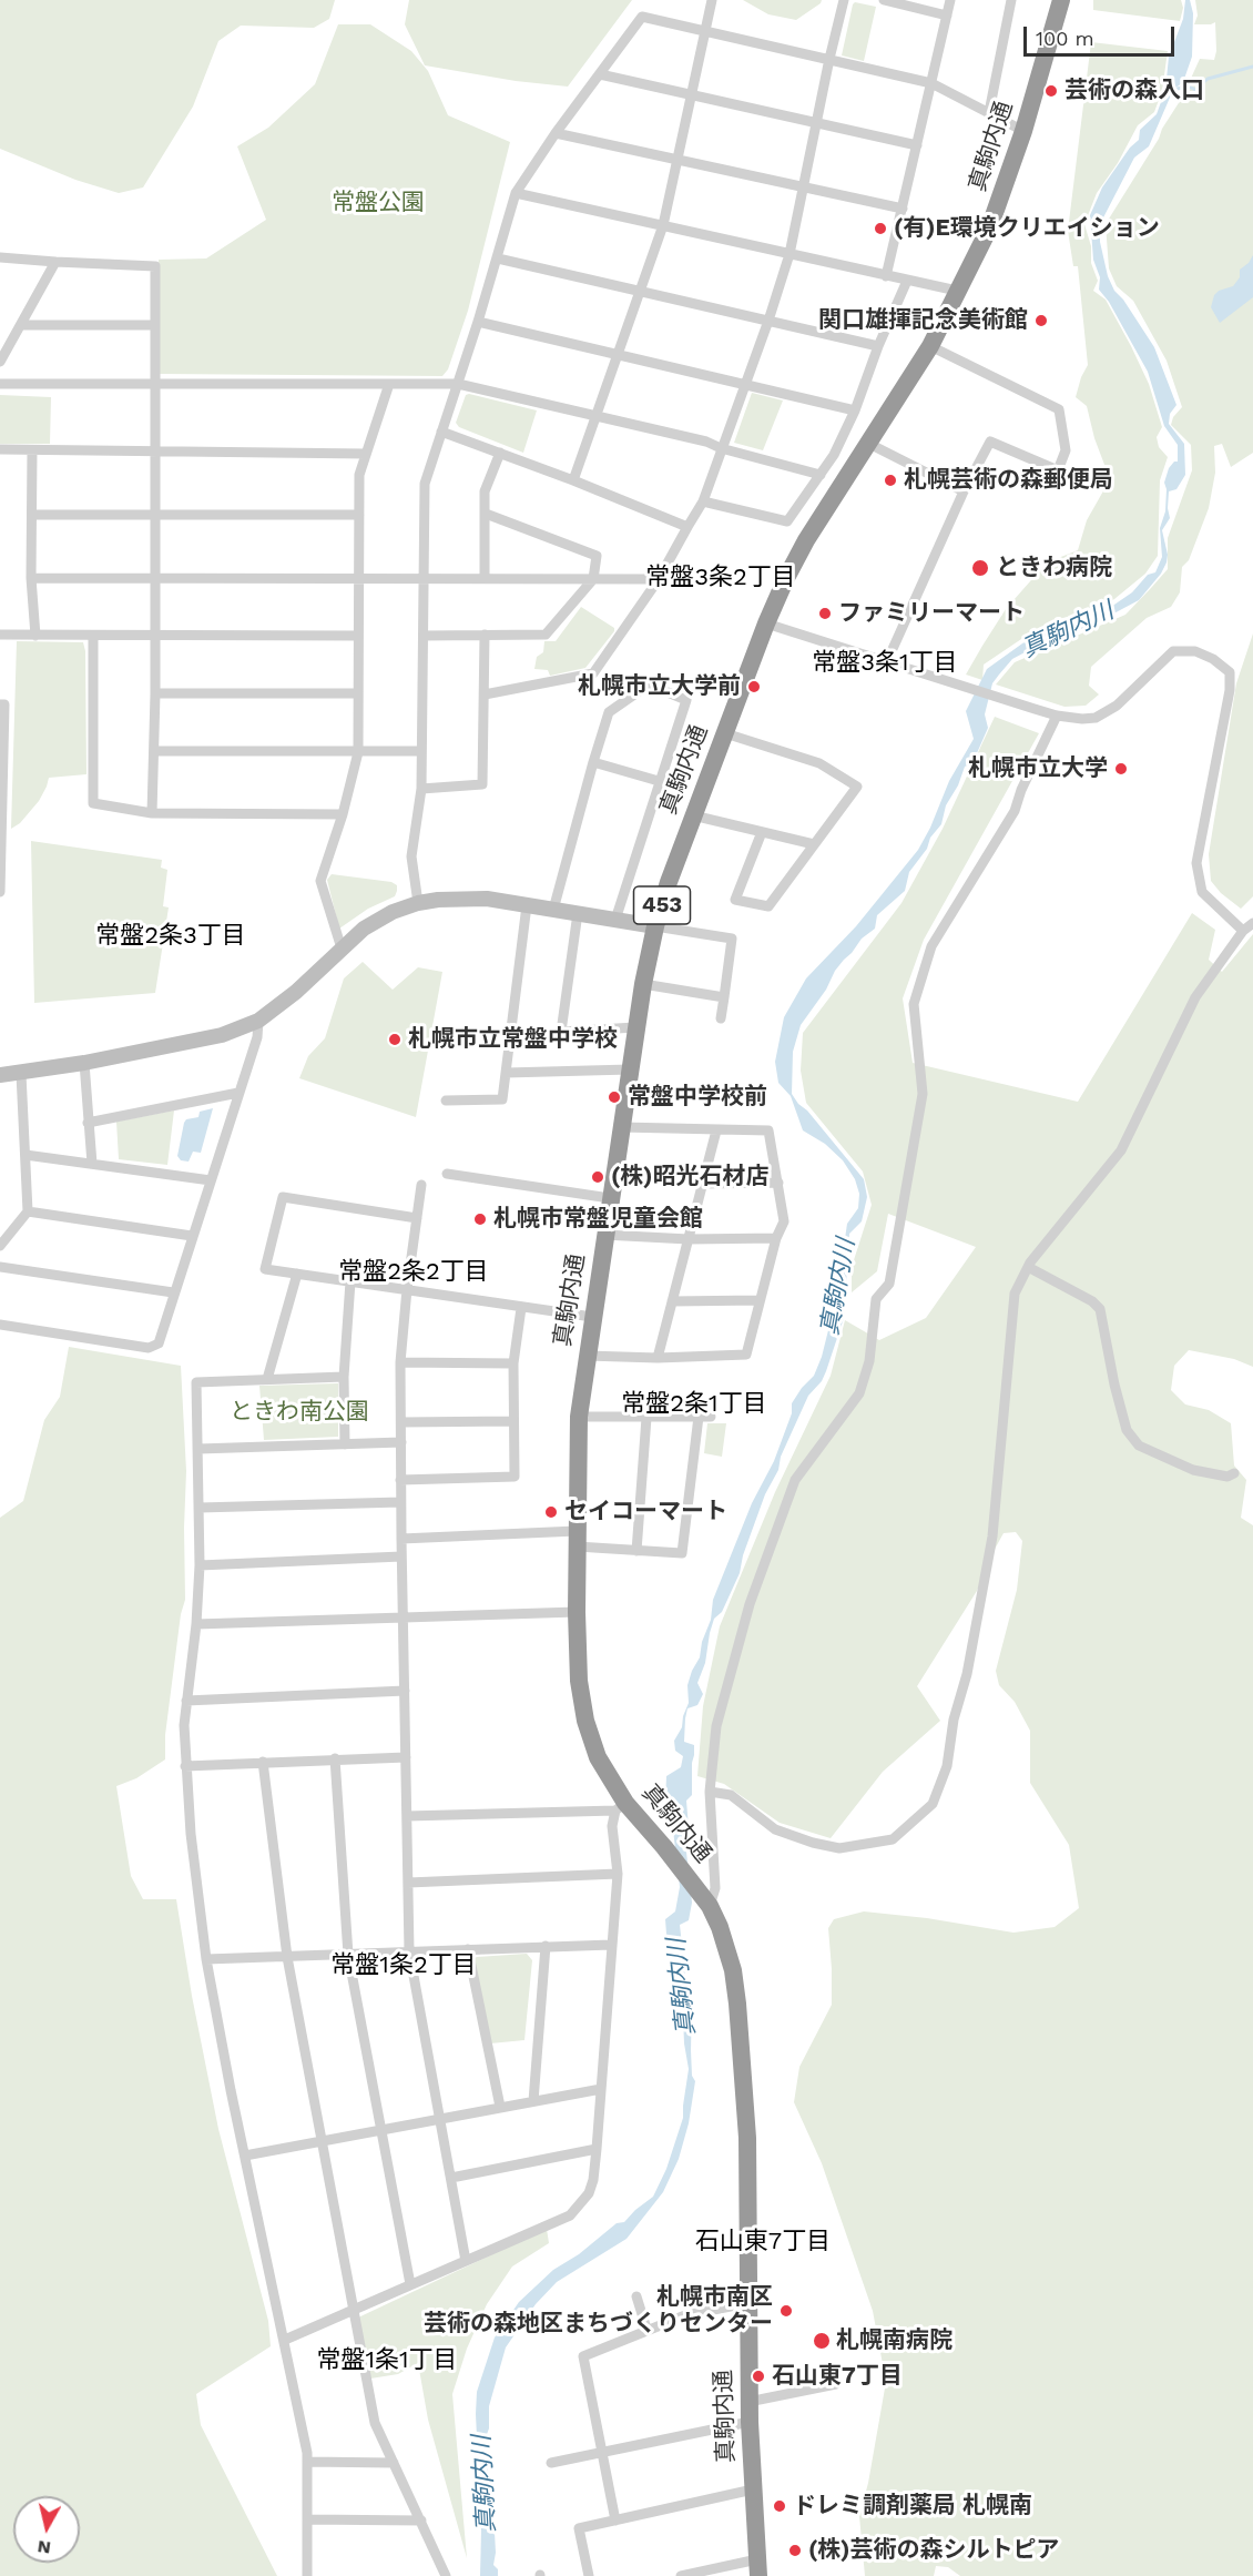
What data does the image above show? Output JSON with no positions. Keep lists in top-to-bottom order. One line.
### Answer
{"streets":{"highway":["真駒内通","453"]},"districts":["常盤3条2丁目","常盤3条1丁目","常盤2条3丁目","常盤2条2丁目","常盤2条1丁目","常盤1条2丁目","石山東7丁目","常盤1条1丁目"],"water":["真駒内川"],"parks":["常盤公園","ときわ南公園"],"places":["芸術の森入口","(有)E環境クリエイション","関口雄揮記念美術館","札幌芸術の森郵便局","ときわ病院","ファミリーマート","札幌市立大学前","札幌市立大学","札幌市立常盤中学校","常盤中学校前","(株)昭光石材店","札幌市常盤児童会館","セイコーマート","札幌市南区 芸術の森地区まちづくりセンター","札幌南病院","石山東7丁目","ドレミ調剤薬局 札幌南","(株)芸術の森シルトピア"],"scale_bar":"100 m","north":"bottom"}
